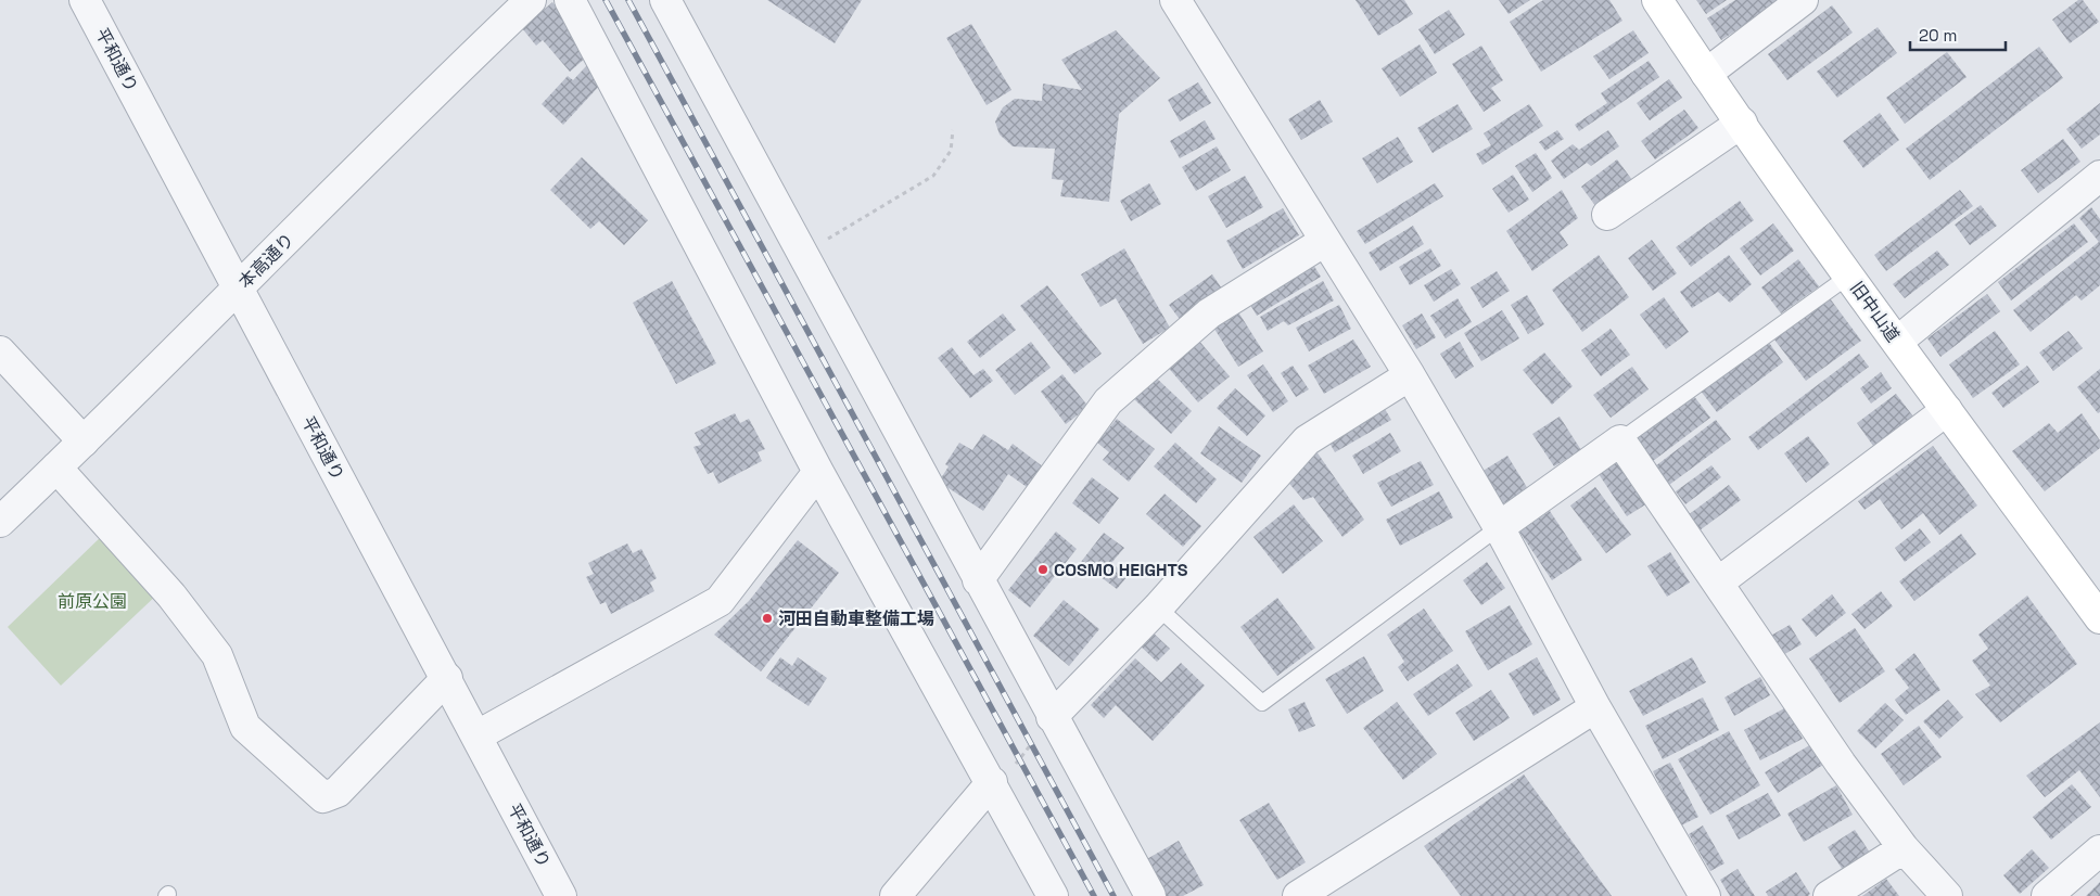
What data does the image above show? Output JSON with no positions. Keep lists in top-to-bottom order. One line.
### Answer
{"streets":{"main road":["旧中山道"],"street":["平和通り","本高通り"]},"crossings":[["平和通り","本高通り"]],"parks":["前原公園"],"places":["COSMO HEIGHTS","河田自動車整備工場"],"scale_bar":"20 m"}
